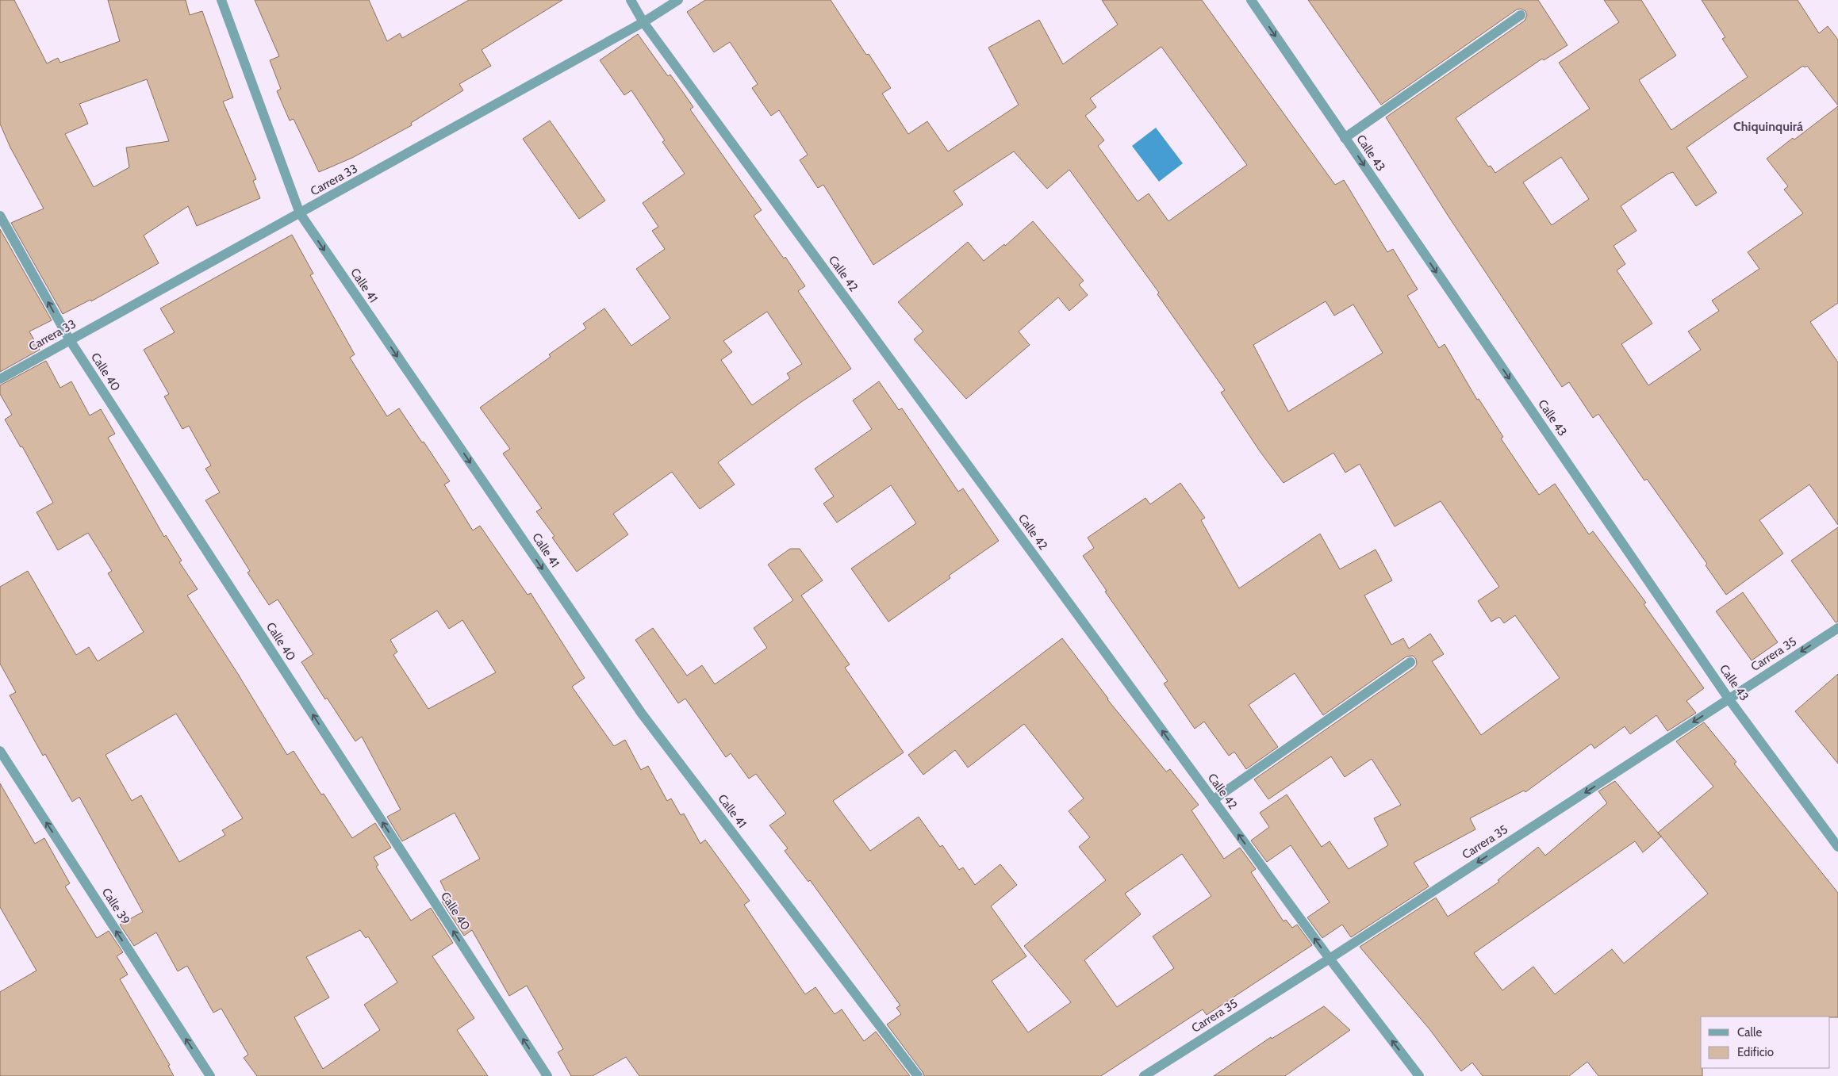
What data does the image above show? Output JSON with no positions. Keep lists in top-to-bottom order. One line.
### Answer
{"streets":{"street":["Calle 43","Carrera 33","Calle 42","Calle 41","Calle 40","Carrera 35","Calle 39"]},"crossings":[["Calle 43","Carrera 35"],["Carrera 33","Calle 42"],["Carrera 33","Calle 41"],["Carrera 33","Calle 40"],["Calle 42","Carrera 35"]],"one_way":["Calle 43","Calle 42","Calle 41","Calle 40","Carrera 35","Calle 39"],"districts":["Chiquinquirá"],"legend":["Calle","Edificio"]}
